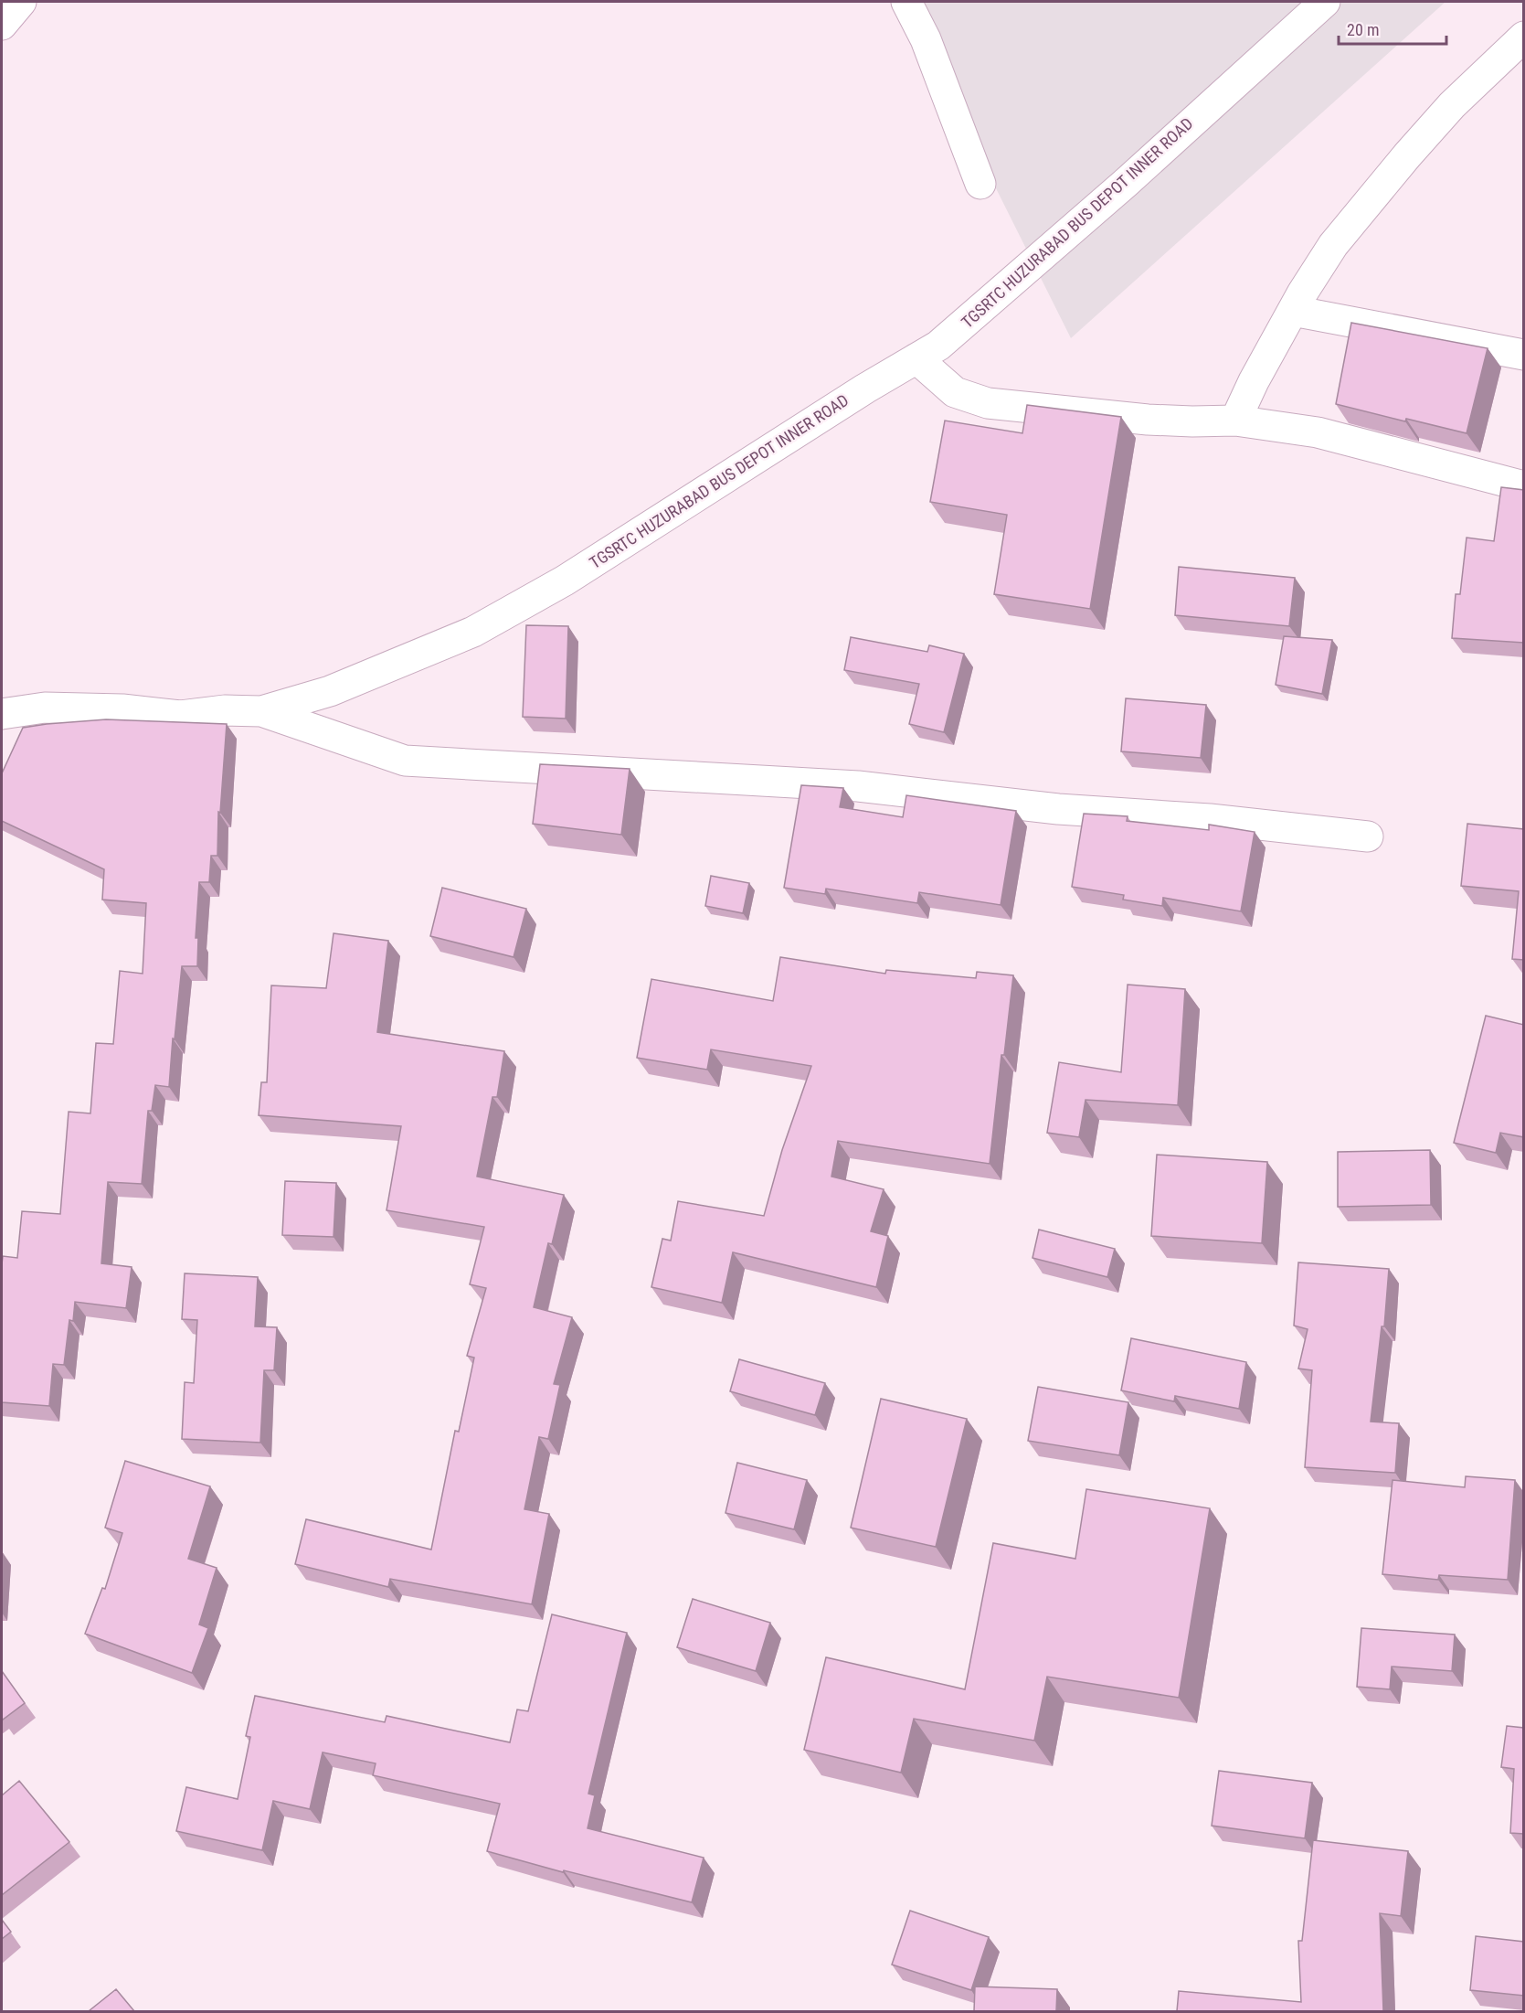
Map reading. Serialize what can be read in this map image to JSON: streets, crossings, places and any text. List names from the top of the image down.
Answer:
{
  "streets": {
    "street": ["TGSRTC HUZURABAD BUS DEPOT INNER ROAD"]
  },
  "scale_bar": "20 m"
}
